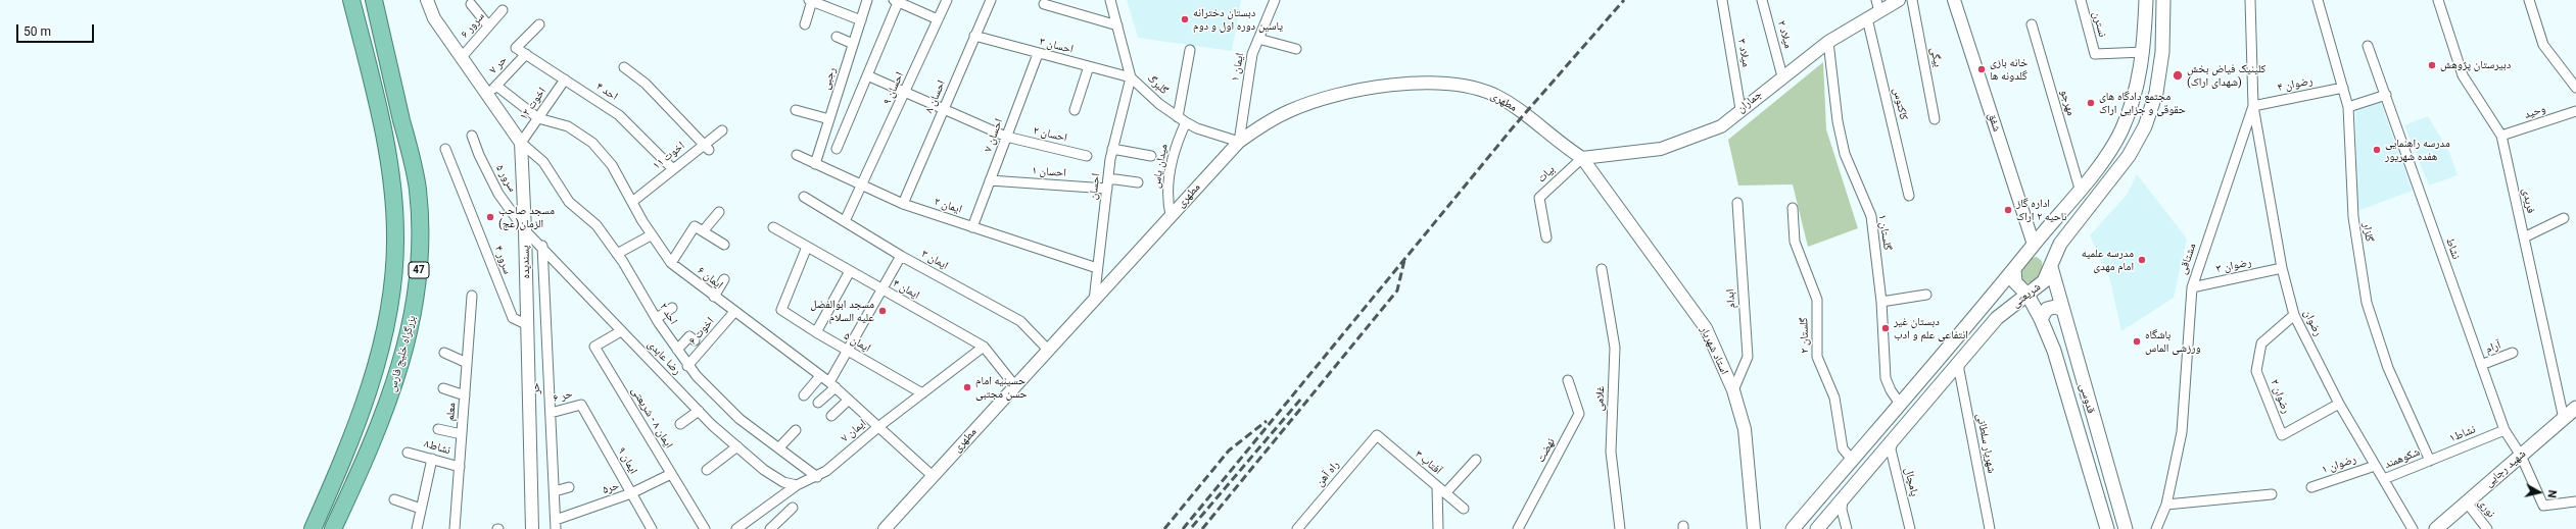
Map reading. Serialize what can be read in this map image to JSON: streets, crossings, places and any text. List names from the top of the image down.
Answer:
{
  "streets": {
    "highway": ["47", "بزرگراه خلیج فارس"],
    "main road": ["شریعتی", "قدوسی", "شهید رجایی"],
    "street": [
      "نسترن",
      "سرور ۶",
      "میلاد ۲",
      "احسان ۳",
      "میلاد ۳",
      "بیگی",
      "حر ۷",
      "ایمان ۱",
      "رجبی",
      "گلبرگ",
      "رضوان ۴",
      "احسان ۹",
      "احد ۴",
      "احسان ۸",
      "مطهری",
      "جماران",
      "مهرجو",
      "اخوت ۱۲",
      "کاکتوس",
      "وحید",
      "شفق",
      "احسان ۲",
      "احسان ۷",
      "اخوت ۱۱",
      "میدان یاس",
      "احسان ۱",
      "بیات",
      "سرور ۵",
      "احسان",
      "فریدی",
      "ایمان ۲",
      "گلستان ۱",
      "گلزار",
      "نشاط",
      "مشتاقی",
      "سرور ۴",
      "ایمان ۳",
      "پسندیده",
      "رضوان ۳",
      "ایمان ۶",
      "ایمان ۴",
      "ابدام",
      "احد ۲",
      "رضوان",
      "اخوت ۶",
      "گلستان ۲",
      "ایمان ۵",
      "آرام",
      "استاد شهریار",
      "رضا عابدی",
      "حر",
      "حر ۶",
      "رضوان ۲",
      "غلامی",
      "معلم",
      "ایمان ۸ - شریعتی",
      "ایمان ۷",
      "نشاط۱",
      "شهریار سلطانی",
      "نشاط۸",
      "نهضت",
      "شکوهمند",
      "ایمان ۹",
      "آفتاب ۳",
      "رضوان ۱",
      "راه آهن",
      "پامچال",
      "حر۵",
      "نوری"
    ]
  },
  "crossings": [
    ["نسترن", "شریعتی"],
    ["میلاد ۲", "جماران"],
    ["احسان ۳", "گلبرگ"],
    ["احسان ۳", "احسان ۸"],
    ["احسان ۳", "احسان ۷"],
    ["احسان ۳", "احسان"],
    ["میلاد ۳", "جماران"],
    ["حر ۷", "احد ۴"],
    ["حر ۷", "ایمان ۶"],
    ["ایمان ۱", "گلبرگ"],
    ["ایمان ۱", "مطهری"],
    ["رجبی", "ایمان ۲"],
    ["گلبرگ", "مطهری"],
    ["گلبرگ", "میدان یاس"],
    ["گلبرگ", "احسان"],
    ["رضوان ۴", "گلزار"],
    ["رضوان ۴", "مشتاقی"],
    ["رضوان ۴", "رضوان"],
    ["احسان ۹", "احسان ۲"],
    ["احسان ۹", "ایمان ۲"],
    ["احسان ۹", "ایمان ۳"],
    ["احد ۴", "اخوت ۱۲"],
    ["احد ۴", "اخوت ۱۱"],
    ["احسان ۸", "احسان ۲"],
    ["احسان ۸", "ایمان ۲"],
    ["مطهری", "جماران"],
    ["مطهری", "میدان یاس"],
    ["مطهری", "بیات"],
    ["مطهری", "احسان"],
    ["مطهری", "ایمان ۳"],
    ["مطهری", "ایمان ۶"],
    ["مطهری", "ایمان ۴"],
    ["مطهری", "استاد شهریار"],
    ["جماران", "کاکتوس"],
    ["جماران", "بیات"],
    ["جماران", "گلستان ۱"],
    ["جماران", "استاد شهریار"],
    ["مهرجو", "شریعتی"],
    ["اخوت ۱۲", "پسندیده"],
    ["اخوت ۱۲", "ایمان ۶"],
    ["اخوت ۱۲", "احد ۲"],
    ["وحید", "فریدی"],
    ["شفق", "شریعتی"],
    ["احسان ۲", "احسان ۷"],
    ["احسان ۷", "احسان ۱"],
    ["احسان ۷", "ایمان ۲"],
    ["اخوت ۱۱", "ایمان ۶"],
    ["احسان ۱", "احسان"],
    ["بیات", "استاد شهریار"],
    ["سرور ۵", "پسندیده"],
    ["سرور ۵", "رضا عابدی"],
    ["احسان", "ایمان ۲"],
    ["فریدی", "شهید رجایی"],
    ["گلستان ۱", "شریعتی"],
    ["گلزار", "نشاط۱"],
    ["گلزار", "شکوهمند"],
    ["نشاط", "آرام"],
    ["نشاط", "نشاط۱"],
    ["نشاط", "شهید رجایی"],
    ["مشتاقی", "رضوان ۳"],
    ["مشتاقی", "رضوان"],
    ["سرور ۴", "پسندیده"],
    ["پسندیده", "احد ۲"],
    ["پسندیده", "رضا عابدی"],
    ["رضوان ۳", "رضوان"],
    ["ایمان ۶", "اخوت ۶"],
    ["ایمان ۶", "ایمان ۷"],
    ["ایمان ۴", "ایمان ۵"],
    ["ایمان ۴", "ایمان ۷"],
    ["شریعتی", "گلستان ۲"],
    ["شریعتی", "قدوسی"],
    ["شریعتی", "شهریار سلطانی"],
    ["شریعتی", "پامچال"],
    ["ابدام", "استاد شهریار"],
    ["احد ۲", "اخوت ۶"],
    ["احد ۲", "ایمان ۷"],
    ["رضوان", "رضوان ۲"],
    ["رضوان", "شکوهمند"],
    ["رضوان", "رضوان ۱"],
    ["ایمان ۵", "ایمان ۷"],
    ["رضا عابدی", "حر"],
    ["رضا عابدی", "ایمان ۸ - شریعتی"],
    ["رضا عابدی", "ایمان ۷"],
    ["حر", "حر ۶"],
    ["حر", "حر۵"],
    ["حر ۶", "ایمان ۹"],
    ["معلم", "نشاط۸"],
    ["ایمان ۸ - شریعتی", "حر۵"],
    ["نشاط۱", "شکوهمند"],
    ["ایمان ۹", "حر۵"],
    ["آفتاب ۳", "راه آهن"],
    ["شهید رجایی", "نوری"]
  ],
  "places": [
    "دبستان دخترانه یاسین دوره اول و دوم",
    "دبیرستان پژوهش",
    "خانه بازی گلدونه ها",
    "کلینیک فیاض بخش (شهدای اراک)",
    "مجتمع دادگاه های حقوقی و جزایی اراک",
    "مدرسه راهنمایی هفده شهریور",
    "اداره گاز ناحیه ۲ اراک",
    "مسجد صاحب الزمان(عج)",
    "مدرسه علمیه امام مهدی",
    "مسجد ابوالفضل علیه السلام",
    "دبستان غیر انتفاعی علم و ادب",
    "باشگاه ورزشی الماس",
    "حسینیه امام حسن مجتبی"
  ],
  "scale_bar": "50 m",
  "north": "right"
}
